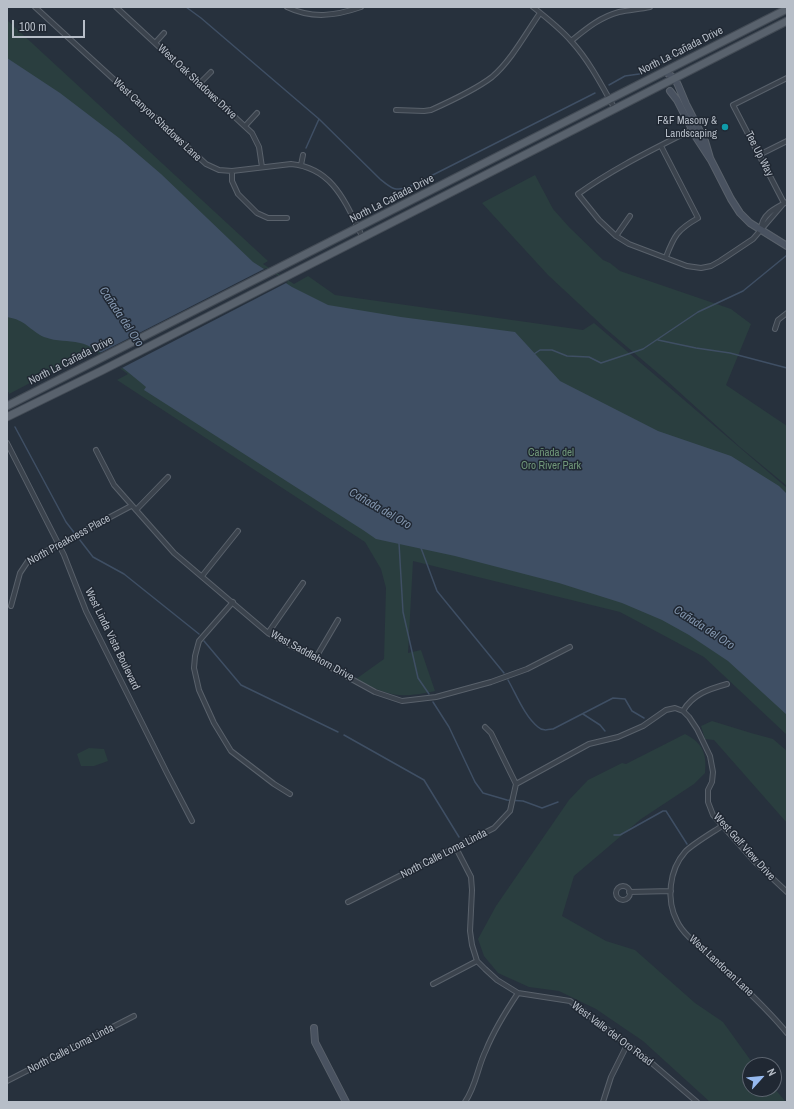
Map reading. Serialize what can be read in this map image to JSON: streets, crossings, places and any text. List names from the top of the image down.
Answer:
{
  "streets": {
    "main road": ["North La Cañada Drive"],
    "street": [
      "West Oak Shadows Drive",
      "West Canyon Shadows Lane",
      "Tee Up Way",
      "North Preakness Place",
      "West Linda Vista Boulevard",
      "West Saddlehorn Drive",
      "West Golf View Drive",
      "North Calle Loma Linda",
      "West Landoran Lane",
      "West Valle del Oro Road"
    ]
  },
  "crossings": [
    ["North La Cañada Drive", "West Canyon Shadows Lane"],
    ["West Oak Shadows Drive", "West Canyon Shadows Lane"],
    ["North Preakness Place", "West Linda Vista Boulevard"],
    ["North Preakness Place", "West Saddlehorn Drive"],
    ["West Golf View Drive", "West Landoran Lane"]
  ],
  "water": ["Cañada del Oro"],
  "parks": ["Cañada del Oro River Park"],
  "places": ["F&F Masony & Landscaping"],
  "scale_bar": "100 m",
  "north": "top right"
}
